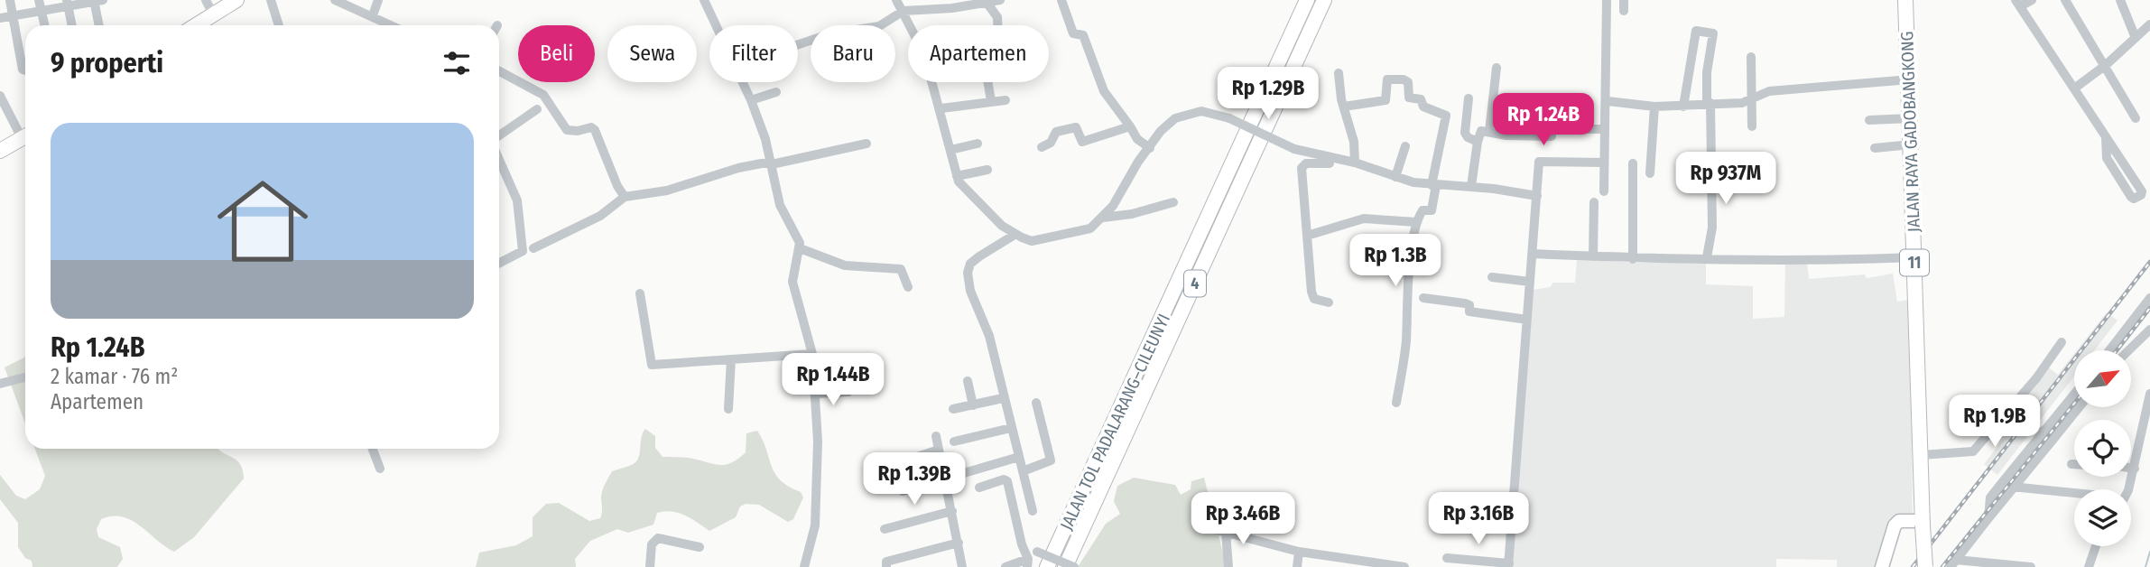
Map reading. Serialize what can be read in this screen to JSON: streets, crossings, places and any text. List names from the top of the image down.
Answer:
{
  "streets": {
    "highway": [
      "JALAN RAYA GADOBANGKONG",
      "11",
      "4",
      "JALAN TOL PADALARANG–CILEUNYI"
    ]
  },
  "north": "top right",
  "page": {
    "chip": [
      "Beli",
      "Sewa",
      "Filter",
      "Baru",
      "Apartemen"
    ],
    "heading": "9 properti",
    "price": [
      "Rp 1.29B",
      "Rp 1.24B",
      "Rp 937M",
      "Rp 1.3B",
      "Rp 1.44B",
      "Rp 1.9B",
      "Rp 1.39B",
      "Rp 3.46B",
      "Rp 3.16B"
    ],
    "list": [
      {
        "name": "Rp 1.24B",
        "note": "2 kamar · 76 m² · Apartemen"
      }
    ]
  }
}
